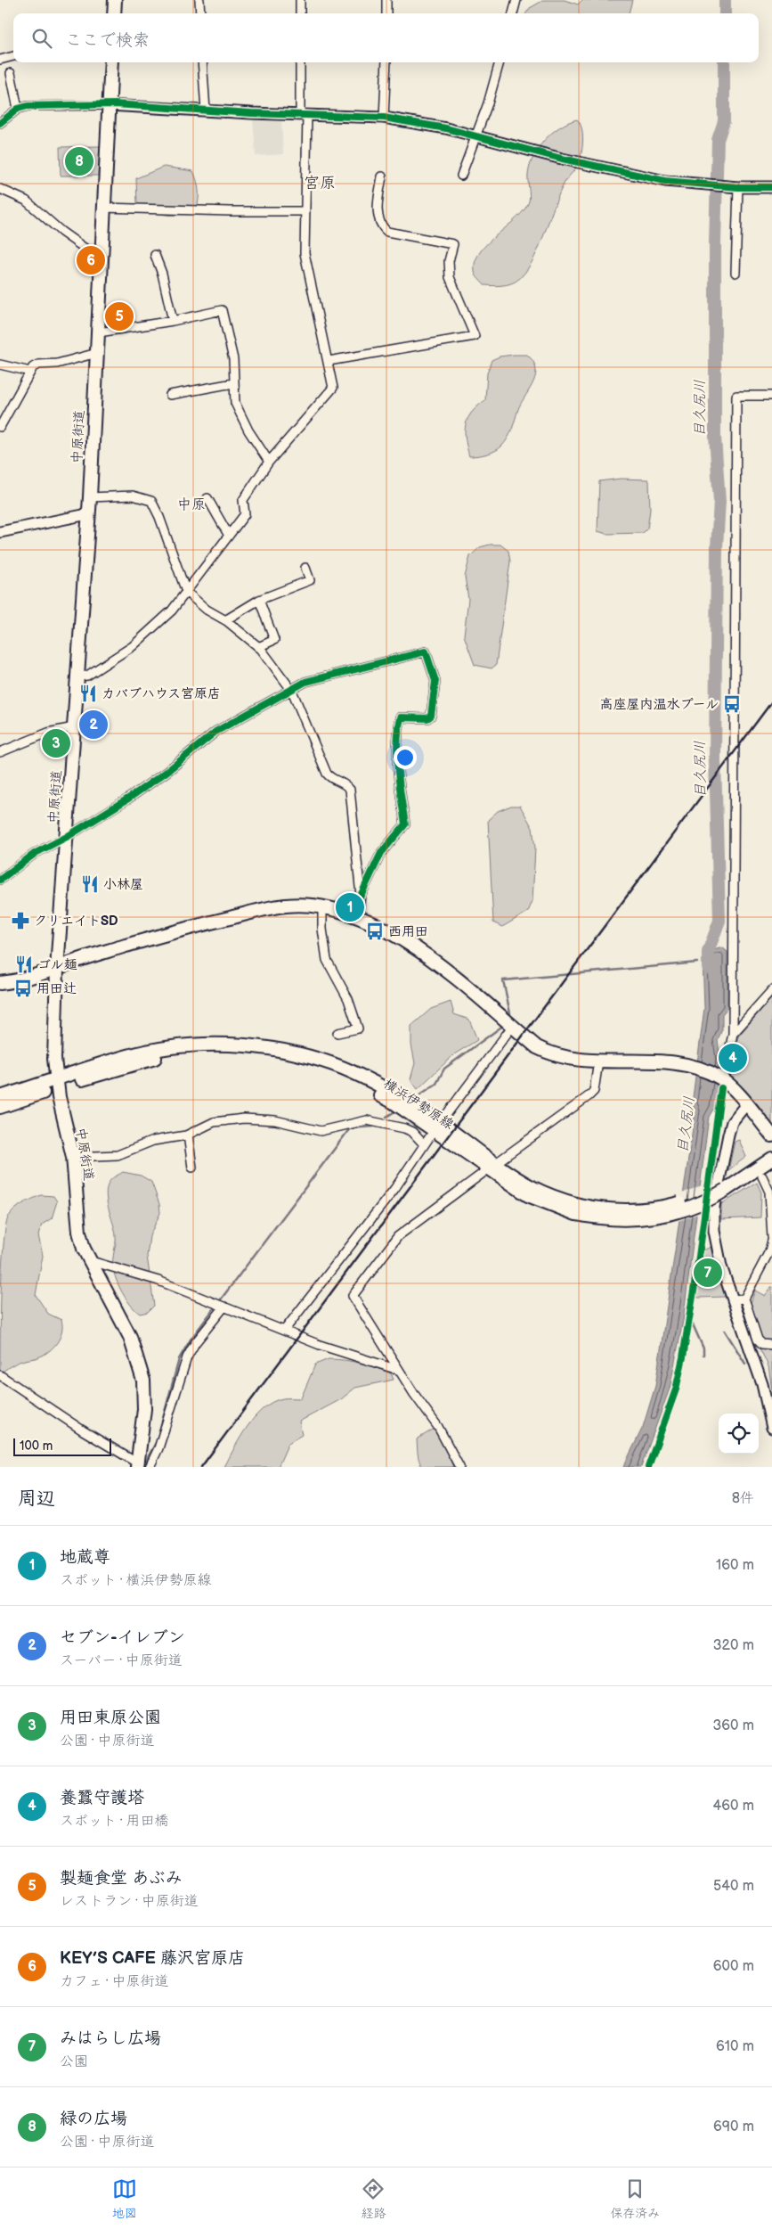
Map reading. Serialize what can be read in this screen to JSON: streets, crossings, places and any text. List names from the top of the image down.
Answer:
{
  "streets": {
    "main road": ["中原街道", "横浜伊勢原線"]
  },
  "crossings": [
    ["中原街道", "横浜伊勢原線"]
  ],
  "districts": ["宮原", "中原"],
  "water": ["目久尻川"],
  "places": {
    "restaurant": ["カバブハウス宮原店", "小林屋", "ゴル麺"],
    "bus stop": ["高座屋内温水プール", "西用田", "用田辻"],
    "pharmacy": ["クリエイトSD"]
  },
  "scale_bar": "100 m",
  "page": {
    "search": "ここで検索",
    "pins": [
      "8",
      "6",
      "5",
      "2",
      "3",
      "1",
      "4",
      "7"
    ],
    "scale": "100 m",
    "heading": ["周辺", "8件"],
    "list": [
      {
        "mark": "1",
        "name": "地蔵尊",
        "note": "スポット · 横浜伊勢原線",
        "value": "160 m"
      },
      {
        "mark": "2",
        "name": "セブン-イレブン",
        "note": "スーパー · 中原街道",
        "value": "320 m"
      },
      {
        "mark": "3",
        "name": "用田東原公園",
        "note": "公園 · 中原街道",
        "value": "360 m"
      },
      {
        "mark": "4",
        "name": "養蠶守護塔",
        "note": "スポット · 用田橋",
        "value": "460 m"
      },
      {
        "mark": "5",
        "name": "製麺食堂 あぶみ",
        "note": "レストラン · 中原街道",
        "value": "540 m"
      },
      {
        "mark": "6",
        "name": "KEY’S CAFE 藤沢宮原店",
        "note": "カフェ · 中原街道",
        "value": "600 m"
      },
      {
        "mark": "7",
        "name": "みはらし広場",
        "note": "公園",
        "value": "610 m"
      },
      {
        "mark": "8",
        "name": "緑の広場",
        "note": "公園 · 中原街道",
        "value": "690 m"
      }
    ],
    "nav": ["地図", "経路", "保存済み"]
  }
}
